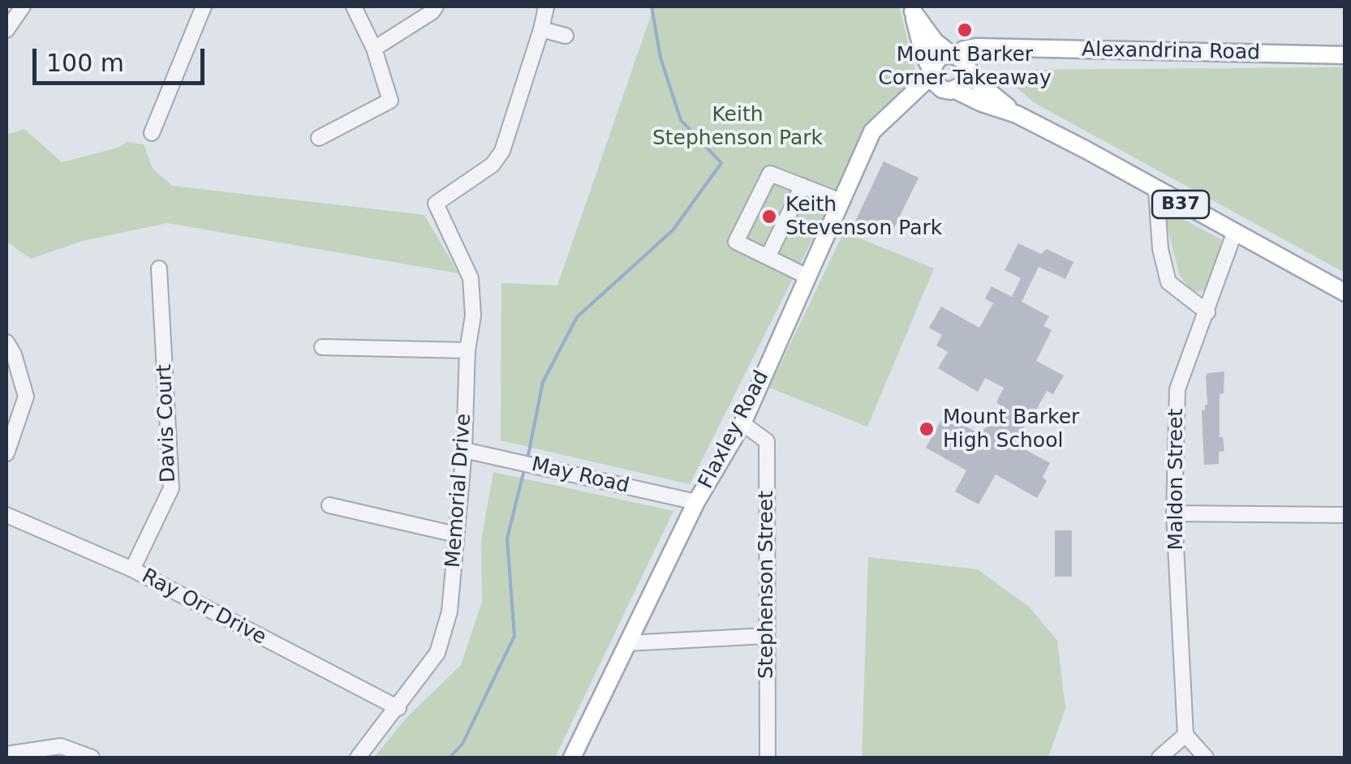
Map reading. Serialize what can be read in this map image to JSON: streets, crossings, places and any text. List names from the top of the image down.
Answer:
{
  "streets": {
    "main road": ["Alexandrina Road", "B37", "Flaxley Road"],
    "street": [
      "Davis Court",
      "May Road",
      "Maldon Street",
      "Memorial Drive",
      "Stephenson Street",
      "Ray Orr Drive"
    ]
  },
  "crossings": [
    ["Alexandrina Road", "B37"],
    ["Alexandrina Road", "Flaxley Road"],
    ["B37", "Flaxley Road"],
    ["B37", "Maldon Street"],
    ["Davis Court", "Ray Orr Drive"],
    ["Flaxley Road", "May Road"],
    ["Flaxley Road", "Stephenson Street"],
    ["May Road", "Memorial Drive"],
    ["Memorial Drive", "Ray Orr Drive"]
  ],
  "parks": ["Keith Stephenson Park"],
  "places": ["Mount Barker Corner Takeaway", "Keith Stevenson Park", "Mount Barker High School"],
  "scale_bar": "100 m"
}
